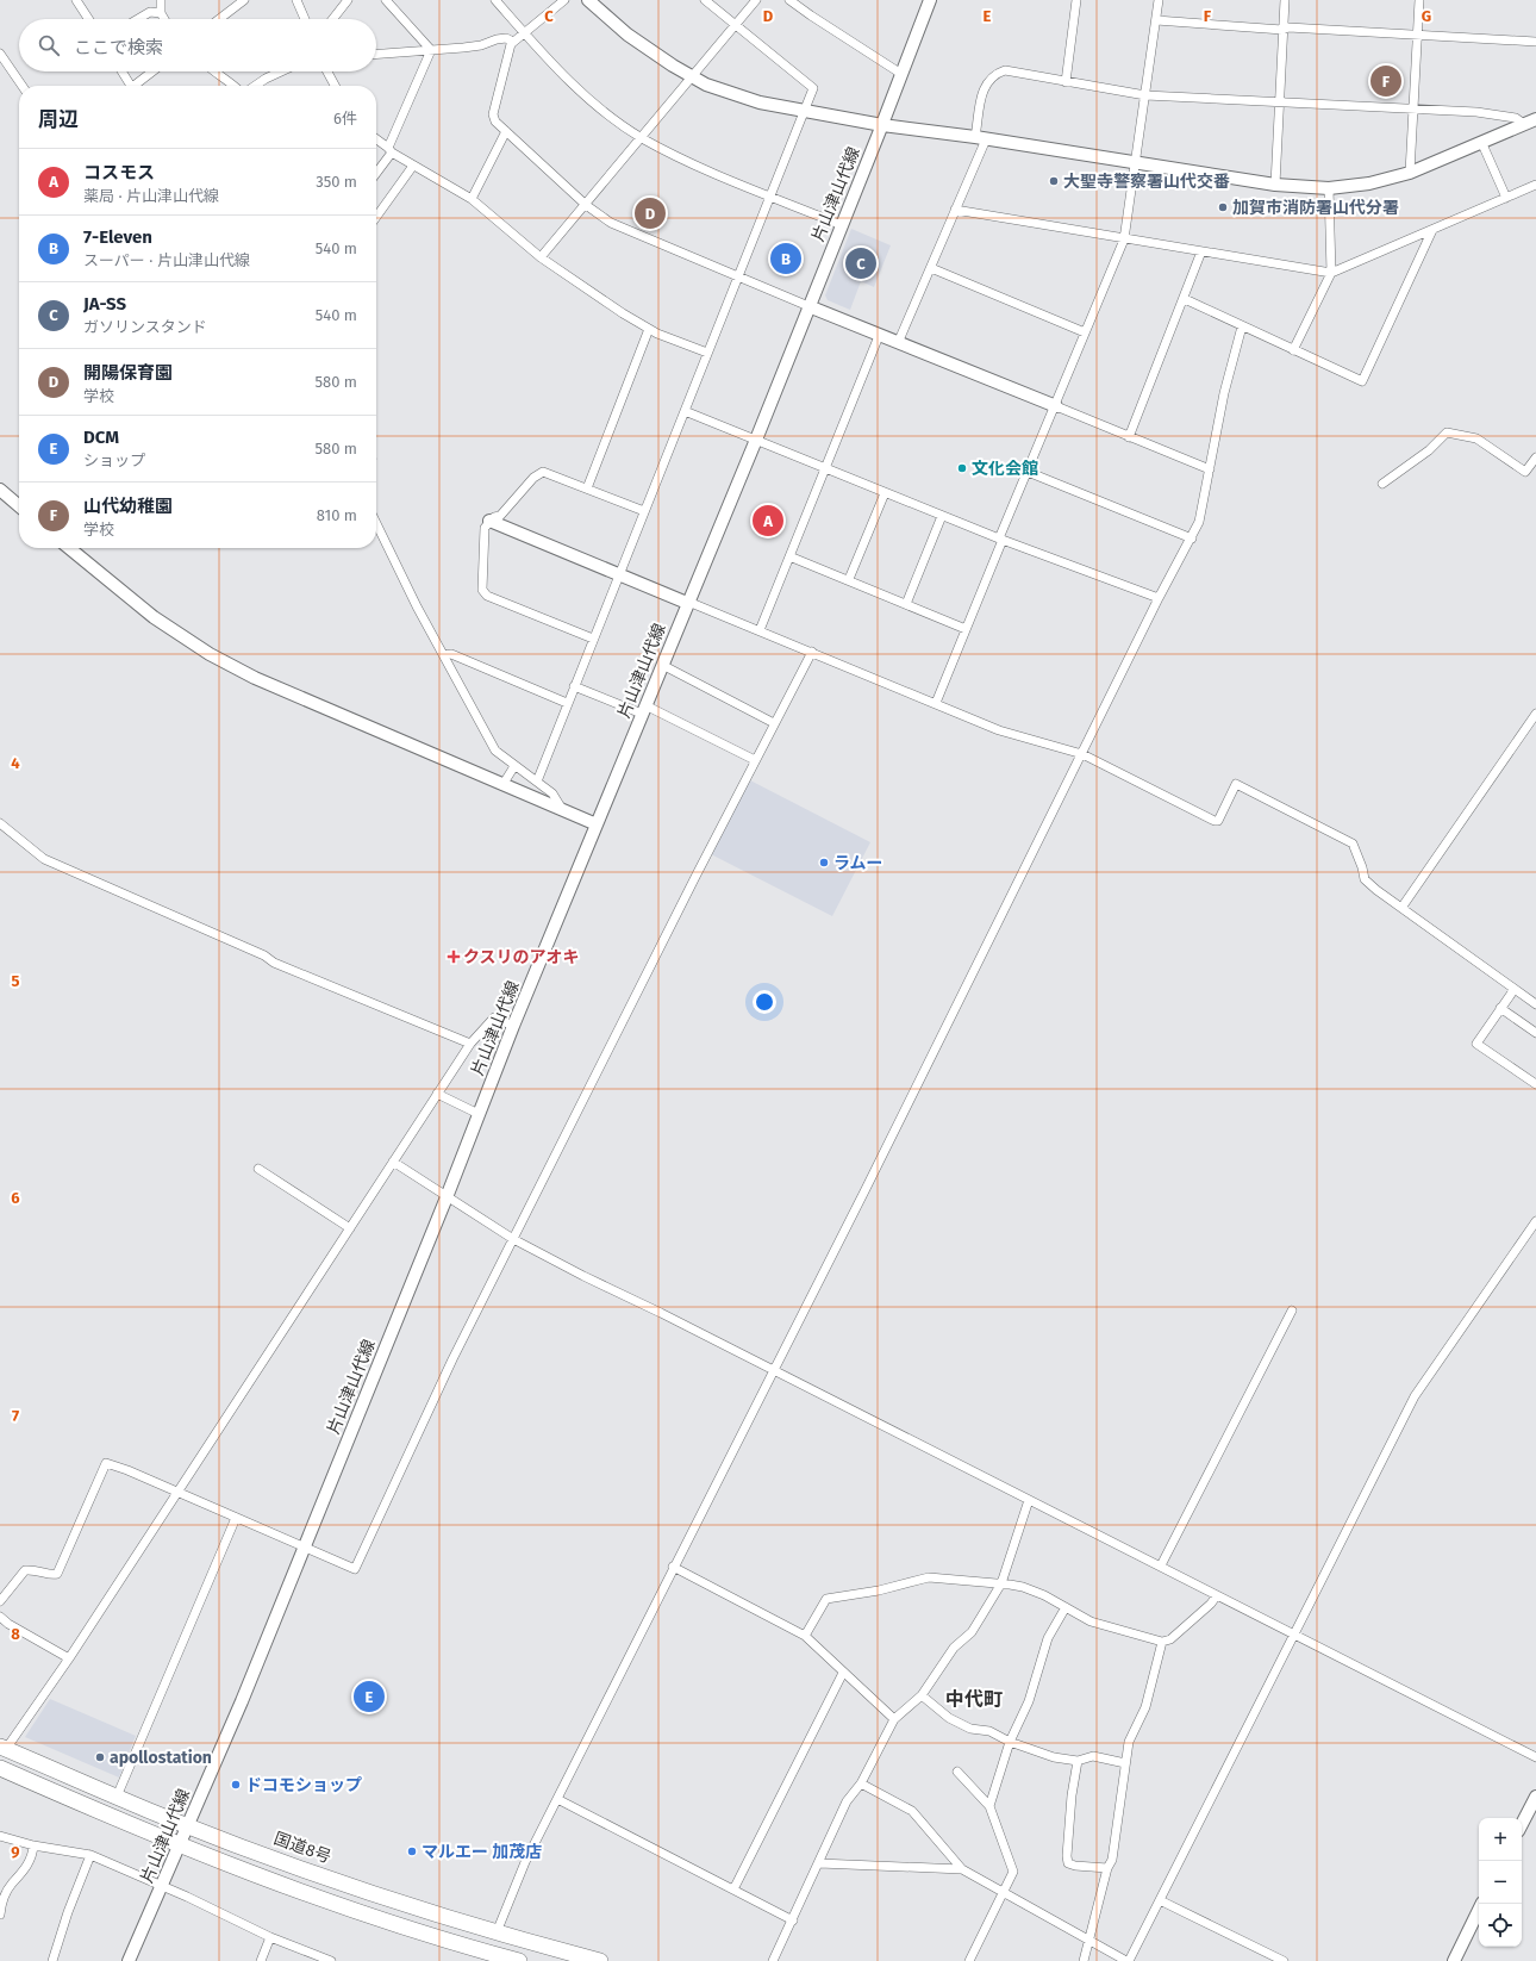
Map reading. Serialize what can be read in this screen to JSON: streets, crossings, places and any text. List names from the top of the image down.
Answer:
{
  "streets": {
    "highway": ["国道8号"],
    "street": ["片山津山代線"]
  },
  "crossings": [
    ["片山津山代線", "国道8号"]
  ],
  "districts": ["中代町"],
  "places": {
    "other": [
      "大聖寺警察署山代交番",
      "加賀市消防署山代分署",
      "文化会館",
      "ラムー",
      "apollostation",
      "ドコモショップ",
      "マルエー 加茂店"
    ],
    "health": ["クスリのアオキ"]
  },
  "page": {
    "search": "ここで検索",
    "pins": [
      "F",
      "D",
      "B",
      "C",
      "A",
      "E"
    ],
    "heading": ["周辺", "6件"],
    "list": [
      {
        "mark": "A",
        "name": "コスモス",
        "note": "薬局 · 片山津山代線",
        "value": "350 m"
      },
      {
        "mark": "B",
        "name": "7-Eleven",
        "note": "スーパー · 片山津山代線",
        "value": "540 m"
      },
      {
        "mark": "C",
        "name": "JA-SS",
        "note": "ガソリンスタンド",
        "value": "540 m"
      },
      {
        "mark": "D",
        "name": "開陽保育園",
        "note": "学校",
        "value": "580 m"
      },
      {
        "mark": "E",
        "name": "DCM",
        "note": "ショップ",
        "value": "580 m"
      },
      {
        "mark": "F",
        "name": "山代幼稚園",
        "note": "学校",
        "value": "810 m"
      }
    ],
    "map_buttons": ["+", "−"]
  },
  "grid": {
    "columns": [
      "C",
      "D",
      "E",
      "F",
      "G"
    ],
    "rows": [
      "4",
      "5",
      "6",
      "7",
      "8",
      "9"
    ]
  }
}
